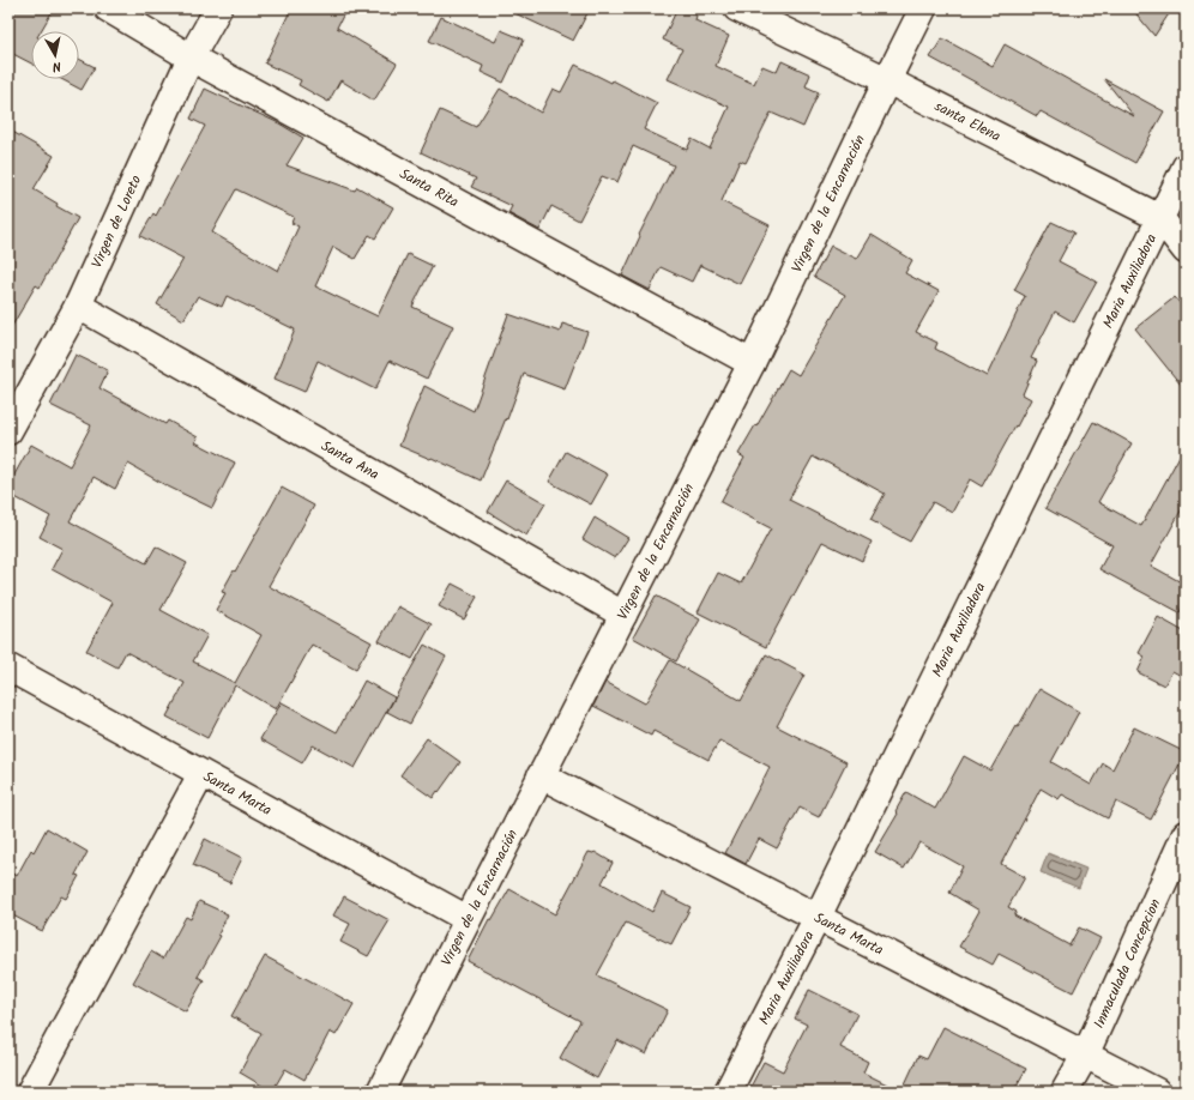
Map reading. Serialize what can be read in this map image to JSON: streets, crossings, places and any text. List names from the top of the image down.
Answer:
{
  "streets": {
    "street": [
      "santa Elena",
      "Santa Rita",
      "Virgen de la Encarnación",
      "Virgen de Loreto",
      "Maria Auxiliadora",
      "Santa Ana",
      "Santa Marta",
      "Inmaculada Concepcion"
    ]
  },
  "crossings": [
    ["santa Elena", "Virgen de la Encarnación"],
    ["santa Elena", "Maria Auxiliadora"],
    ["Santa Rita", "Virgen de la Encarnación"],
    ["Santa Rita", "Virgen de Loreto"],
    ["Virgen de la Encarnación", "Santa Ana"],
    ["Virgen de la Encarnación", "Santa Marta"],
    ["Virgen de Loreto", "Santa Ana"],
    ["Maria Auxiliadora", "Santa Marta"],
    ["Santa Marta", "Inmaculada Concepcion"]
  ],
  "north": "bottom"
}
